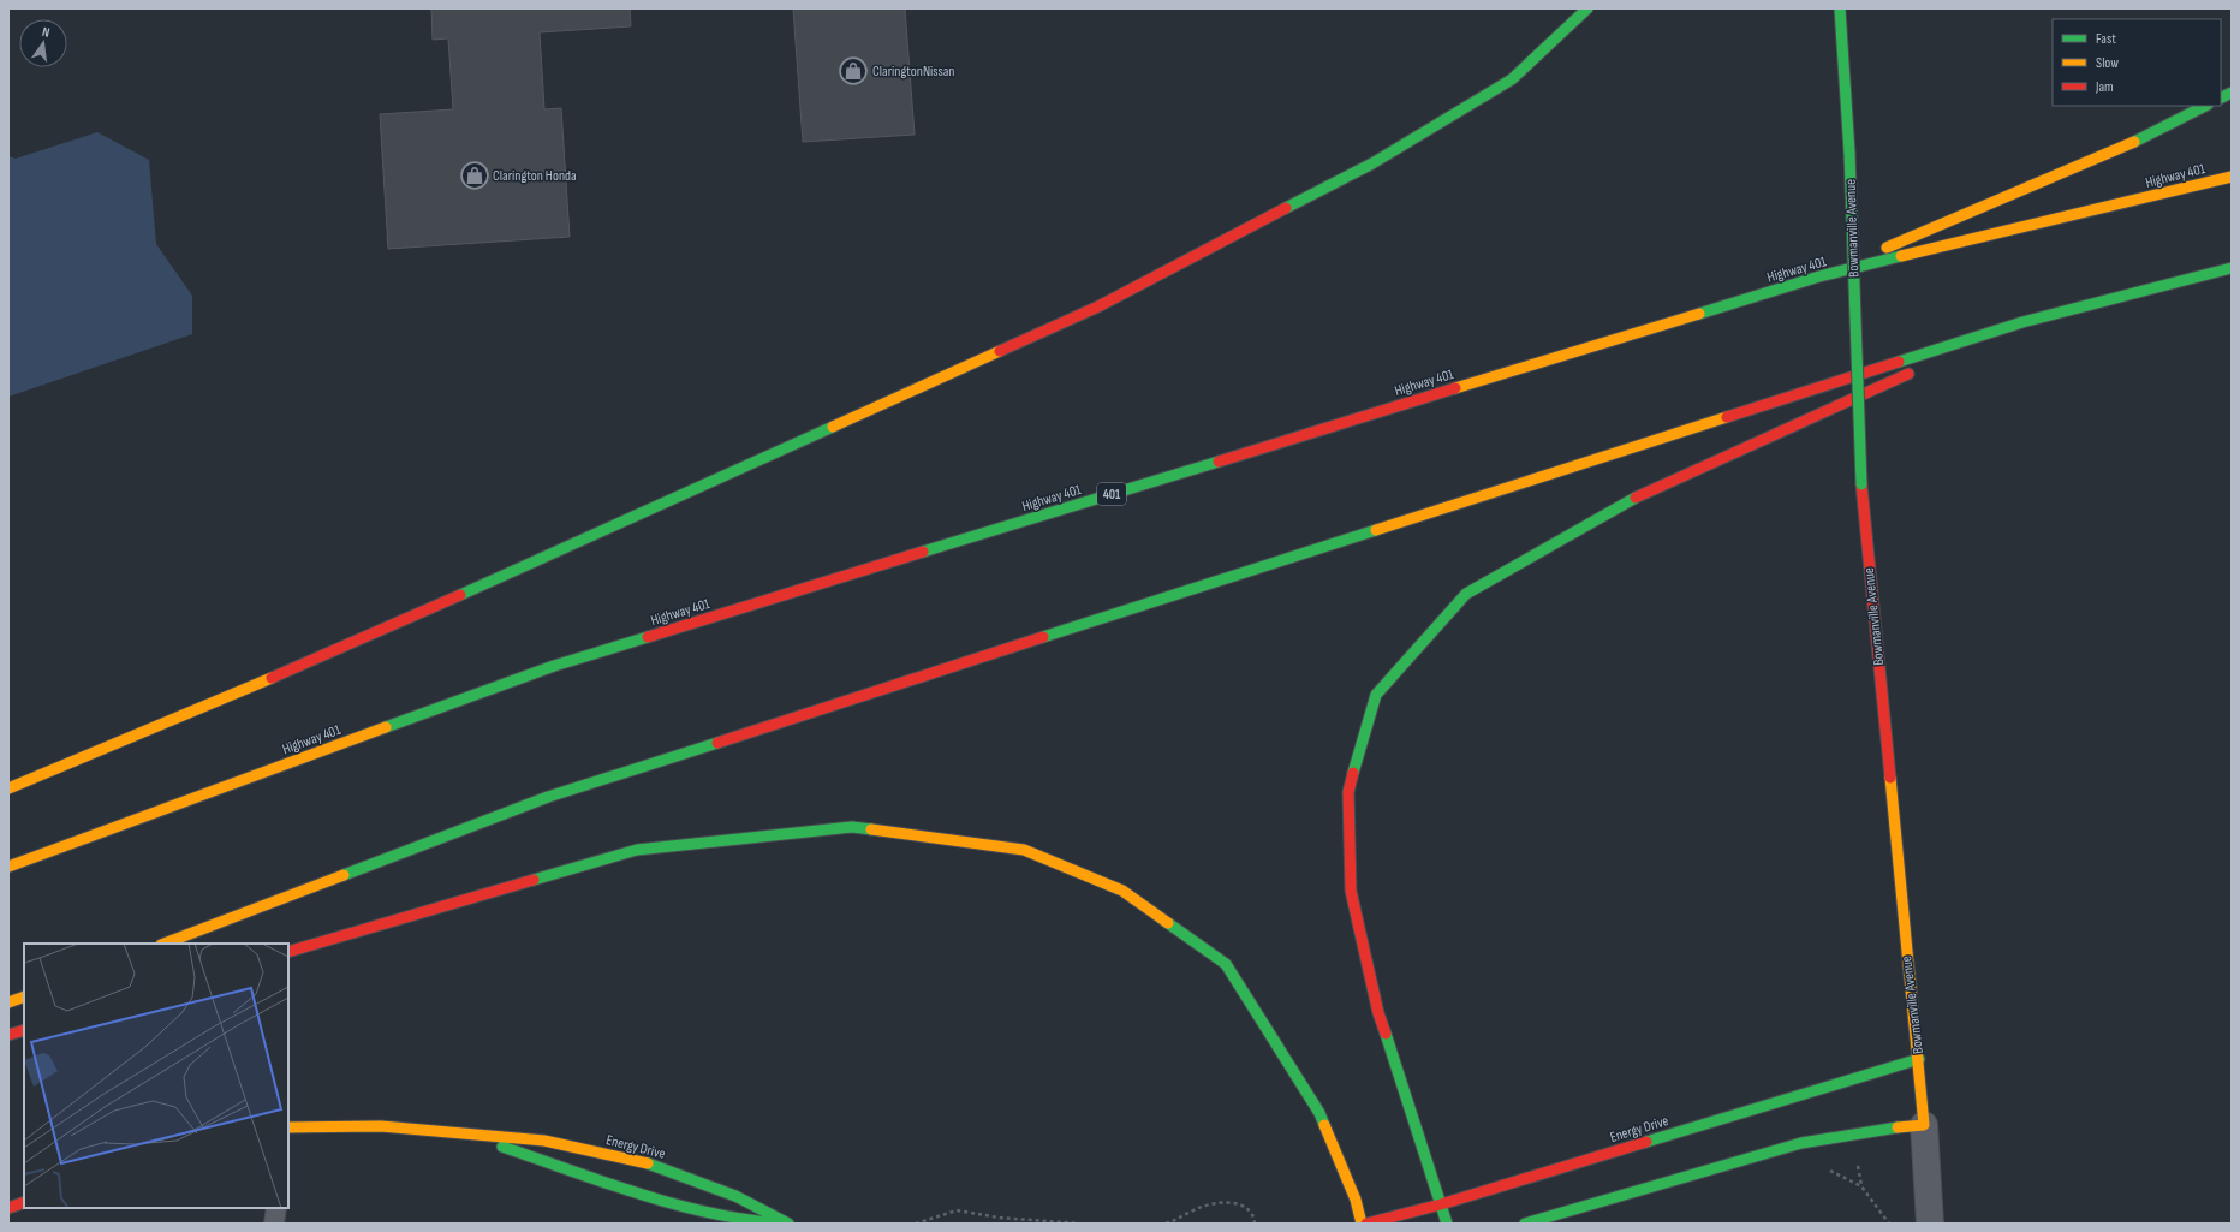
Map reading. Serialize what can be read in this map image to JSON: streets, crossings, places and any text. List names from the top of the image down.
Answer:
{
  "streets": {
    "main road": [
      "Highway 401",
      "Bowmanville Avenue",
      "401",
      "Energy Drive"
    ]
  },
  "crossings": [
    ["Bowmanville Avenue", "Energy Drive"]
  ],
  "places": {
    "shop": ["ClaringtonNissan", "Clarington Honda"]
  },
  "legend": ["Fast", "Slow", "Jam"],
  "north": "top"
}
